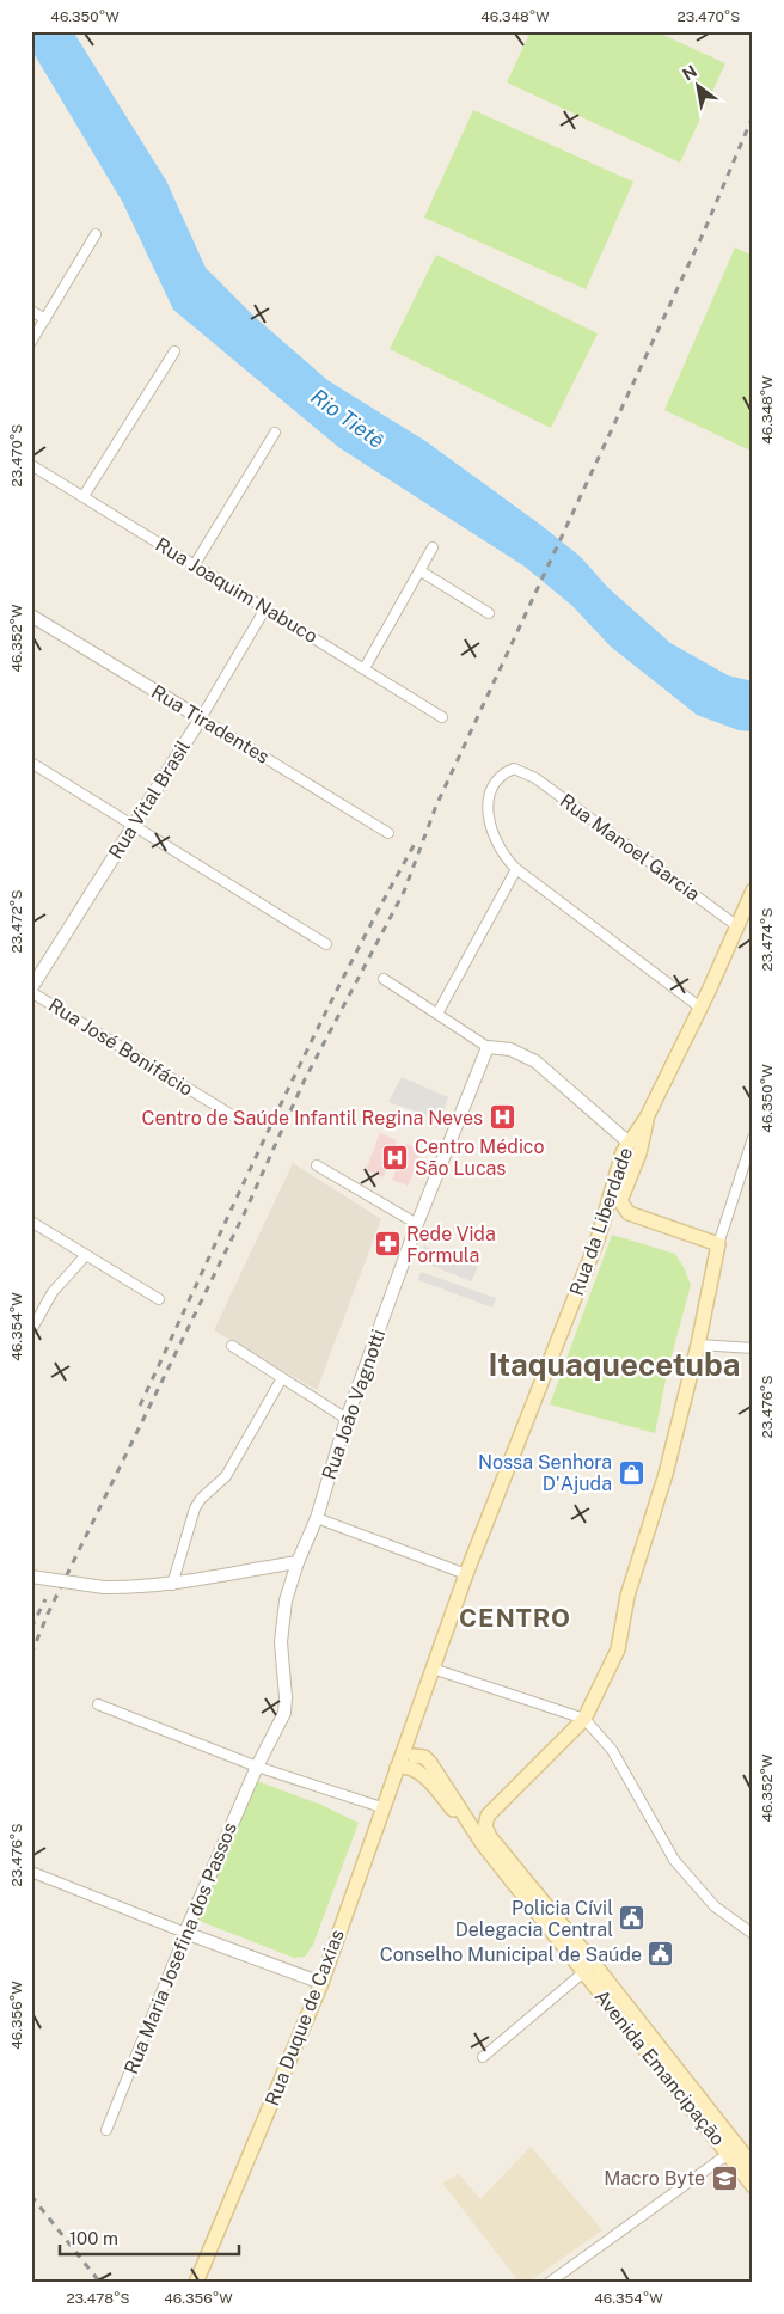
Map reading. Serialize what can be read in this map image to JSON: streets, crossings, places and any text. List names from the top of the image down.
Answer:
{
  "streets": {
    "main road": ["Rua da Liberdade", "Rua Duque de Caxias", "Avenida Emancipação"],
    "street": [
      "Rua Joaquim Nabuco",
      "Rua Tiradentes",
      "Rua Vital Brasil",
      "Rua Manoel Garcia",
      "Rua José Bonifácio",
      "Rua João Vagnotti",
      "Rua Maria Josefina dos Passos"
    ]
  },
  "crossings": [
    ["Rua Joaquim Nabuco", "Rua Vital Brasil"],
    ["Rua Tiradentes", "Rua Vital Brasil"],
    ["Rua Vital Brasil", "Rua José Bonifácio"],
    ["Rua Manoel Garcia", "Rua da Liberdade"],
    ["Rua da Liberdade", "Rua Duque de Caxias"],
    ["Rua João Vagnotti", "Rua Maria Josefina dos Passos"]
  ],
  "districts": ["Itaquaquecetuba", "CENTRO"],
  "water": ["Rio Tietê"],
  "places": {
    "hospital": ["Centro de Saúde Infantil Regina Neves", "Centro Médico São Lucas"],
    "pharmacy": ["Rede Vida Formula"],
    "shop": ["Nossa Senhora D'Ajuda"],
    "public building": ["Policia Cívil Delegacia Central", "Conselho Municipal de Saúde"],
    "school or university": ["Macro Byte"]
  },
  "scale_bar": "100 m",
  "north": "top left",
  "coordinates": [
    "46.350°W",
    "46.348°W",
    "23.470°S",
    "46.352°W",
    "23.472°S",
    "23.474°S",
    "46.354°W",
    "23.476°S",
    "46.356°W",
    "23.478°S"
  ]
}
